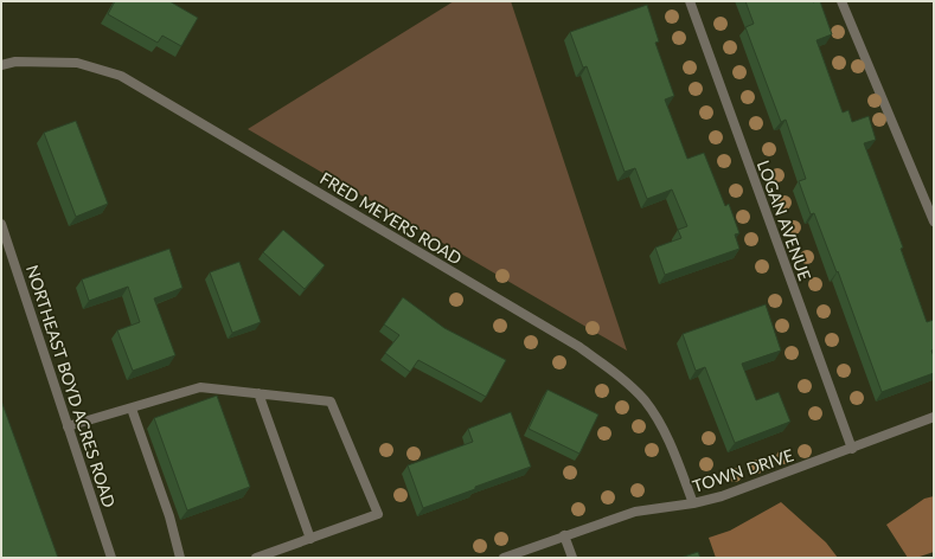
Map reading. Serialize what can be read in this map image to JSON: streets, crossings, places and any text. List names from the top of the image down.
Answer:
{
  "streets": {
    "street": [
      "FRED MEYERS ROAD",
      "LOGAN AVENUE",
      "NORTHEAST BOYD ACRES ROAD",
      "TOWN DRIVE"
    ]
  },
  "crossings": [
    ["FRED MEYERS ROAD", "TOWN DRIVE"],
    ["LOGAN AVENUE", "TOWN DRIVE"]
  ]
}
